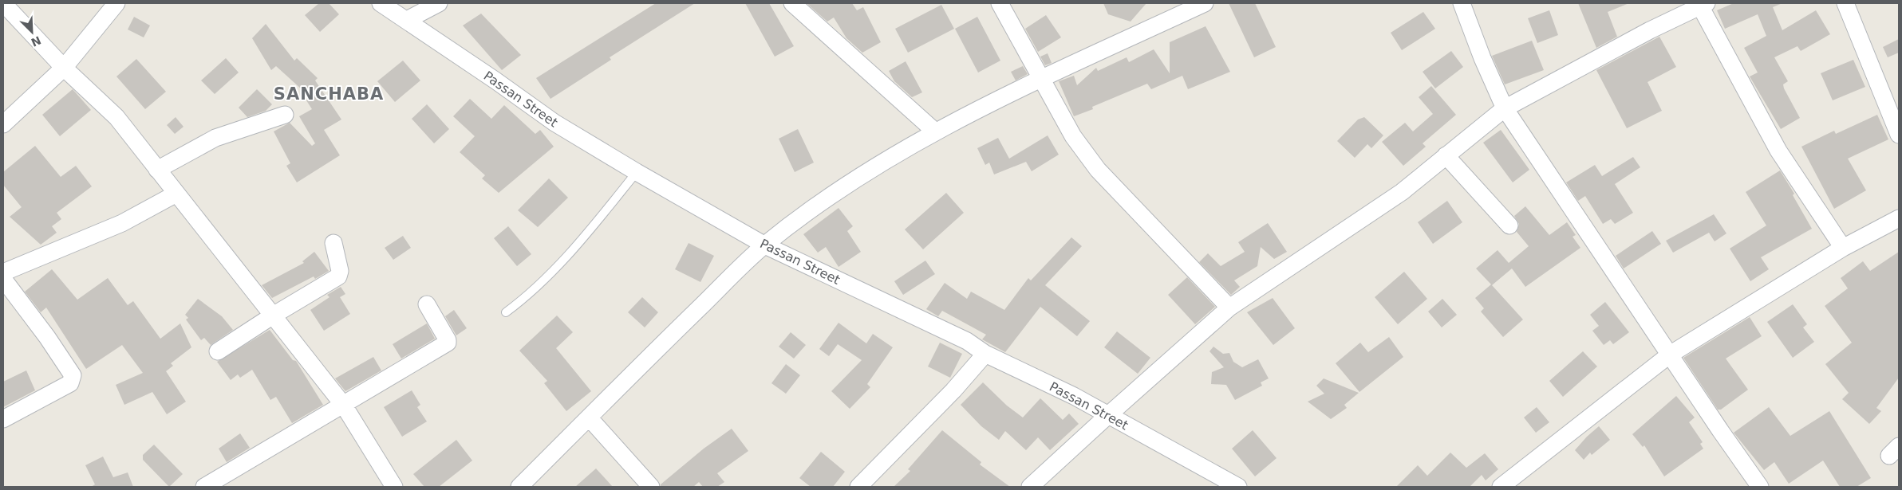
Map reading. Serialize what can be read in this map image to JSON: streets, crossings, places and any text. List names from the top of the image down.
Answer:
{
  "streets": {
    "street": ["Passan Street"]
  },
  "districts": ["SANCHABA"],
  "north": "bottom right"
}
